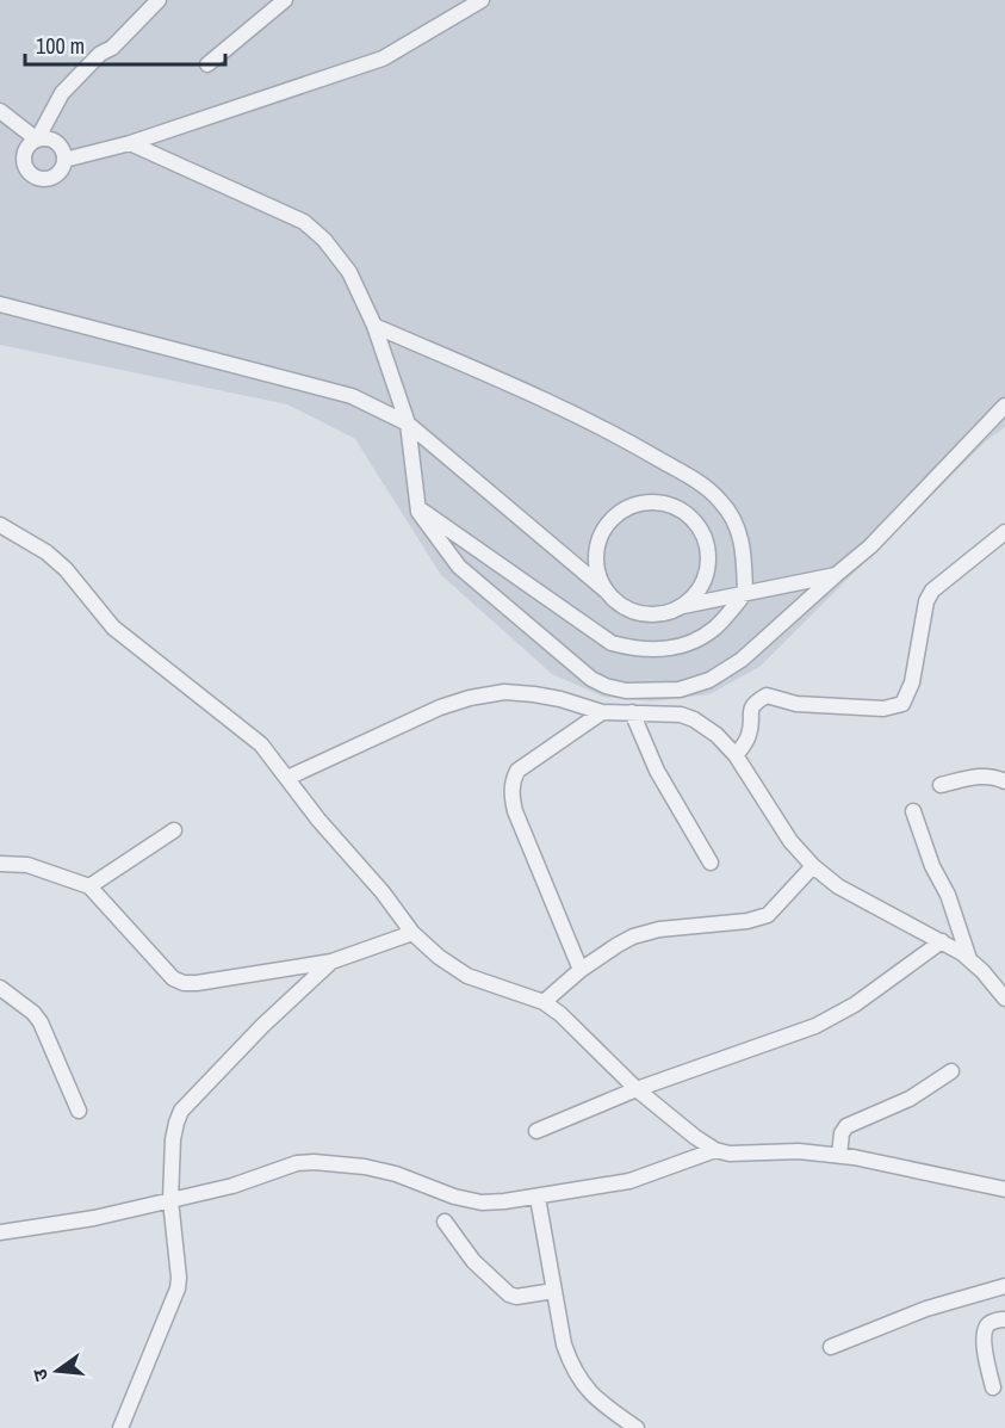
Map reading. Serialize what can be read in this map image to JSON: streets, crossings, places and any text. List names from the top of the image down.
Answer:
{
  "scale_bar": "100 m",
  "north": "left"
}
